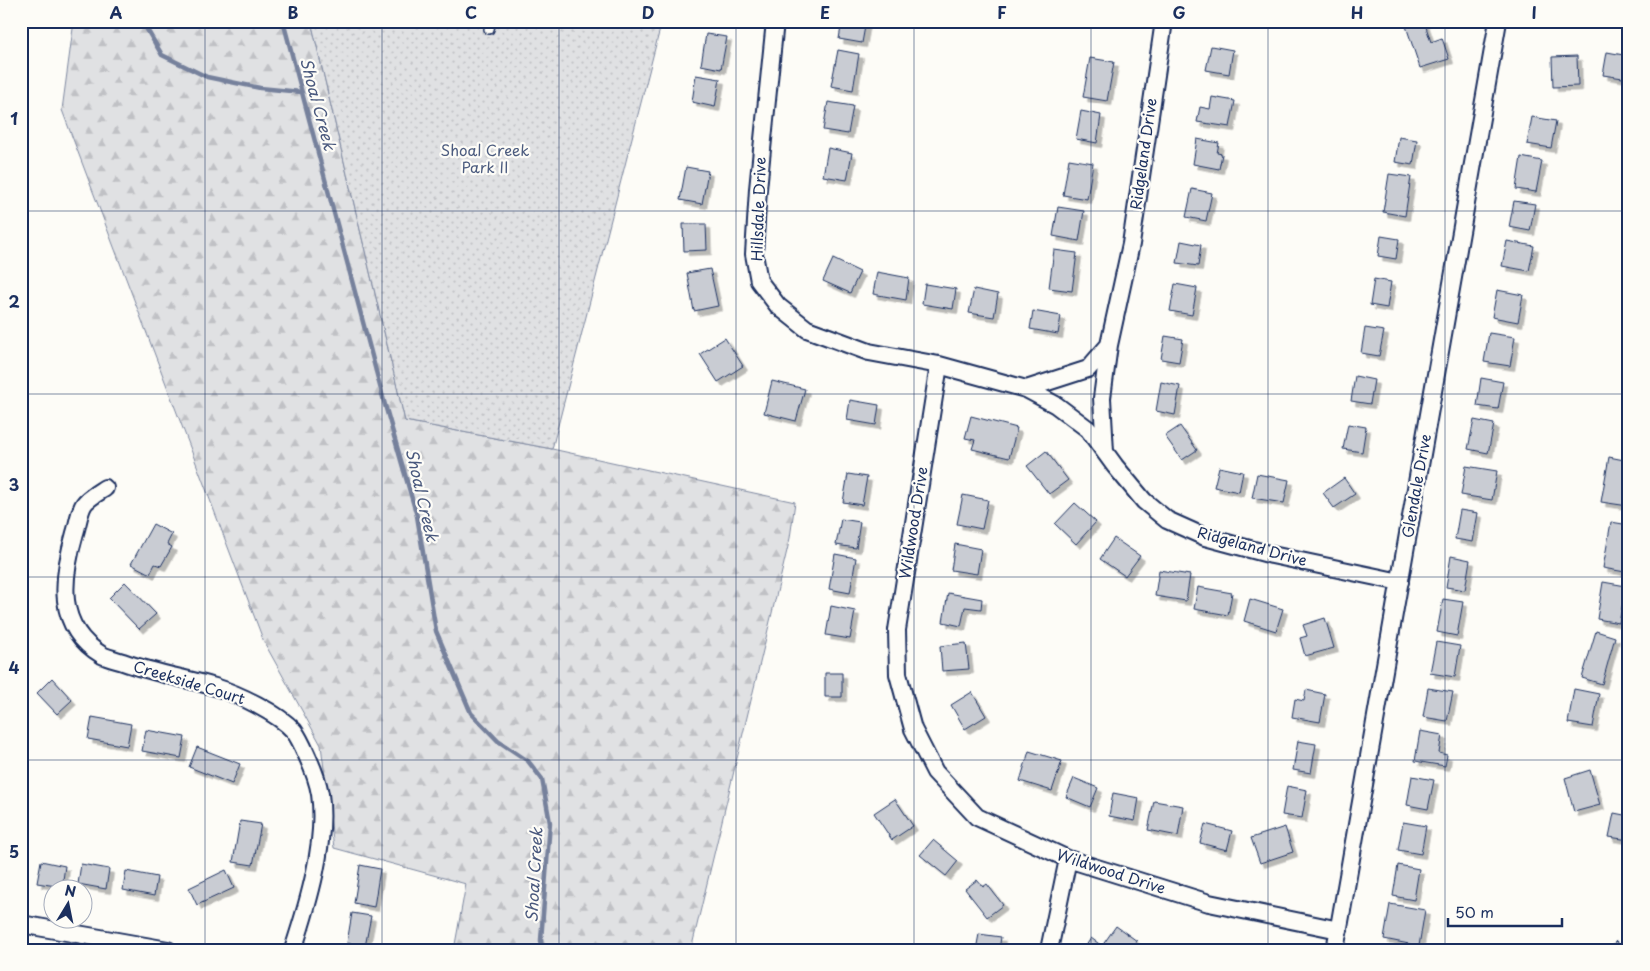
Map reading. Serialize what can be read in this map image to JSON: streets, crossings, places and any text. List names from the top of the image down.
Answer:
{
  "streets": {
    "street": [
      "Ridgeland Drive",
      "Hillsdale Drive",
      "Glendale Drive",
      "Wildwood Drive",
      "Creekside Court"
    ]
  },
  "crossings": [
    ["Ridgeland Drive", "Hillsdale Drive"],
    ["Ridgeland Drive", "Glendale Drive"],
    ["Hillsdale Drive", "Wildwood Drive"],
    ["Glendale Drive", "Wildwood Drive"]
  ],
  "water": ["Shoal Creek"],
  "parks": ["Shoal Creek Park II"],
  "scale_bar": "50 m",
  "north": "top",
  "grid": {
    "columns": [
      "A",
      "B",
      "C",
      "D",
      "E",
      "F",
      "G",
      "H",
      "I"
    ],
    "rows": [
      "1",
      "2",
      "3",
      "4",
      "5"
    ]
  }
}
